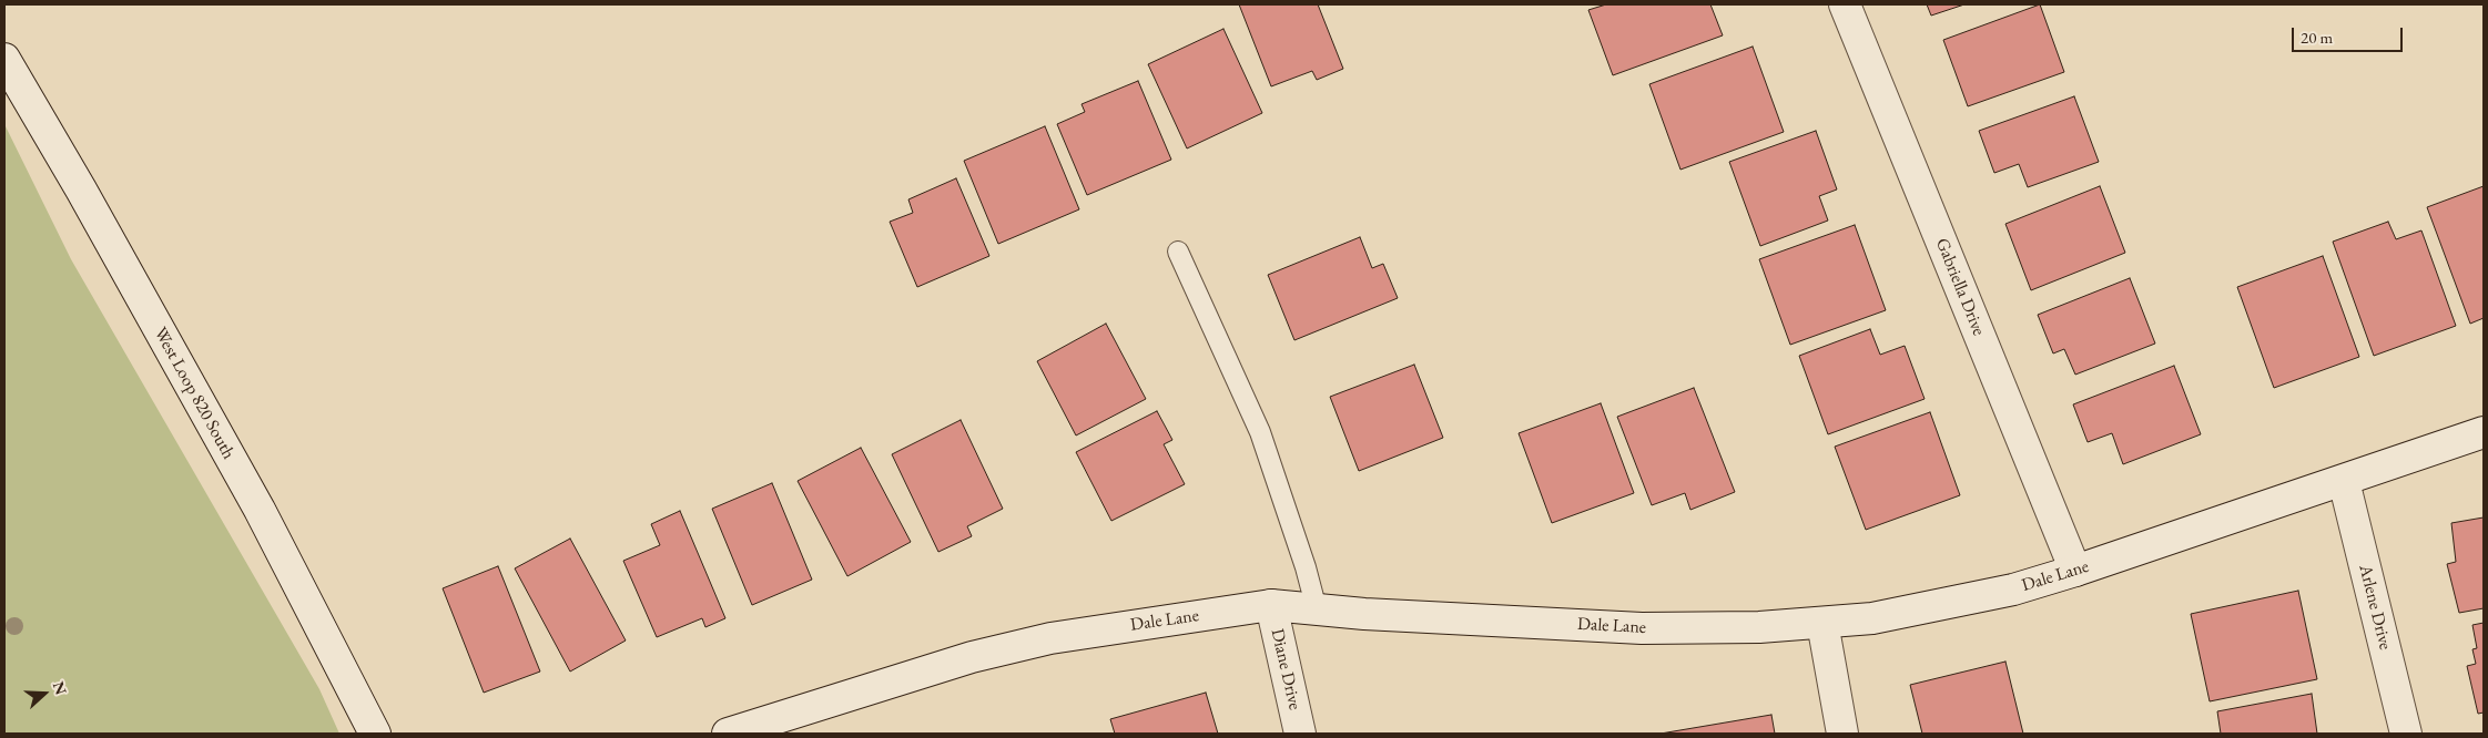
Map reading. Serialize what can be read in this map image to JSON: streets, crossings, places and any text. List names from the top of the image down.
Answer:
{
  "streets": {
    "street": [
      "Gabriella Drive",
      "West Loop 820 South",
      "Dale Lane",
      "Arlene Drive",
      "Diane Drive"
    ]
  },
  "crossings": [
    ["Gabriella Drive", "Dale Lane"],
    ["Dale Lane", "Arlene Drive"],
    ["Dale Lane", "Diane Drive"]
  ],
  "scale_bar": "20 m",
  "north": "right"
}
